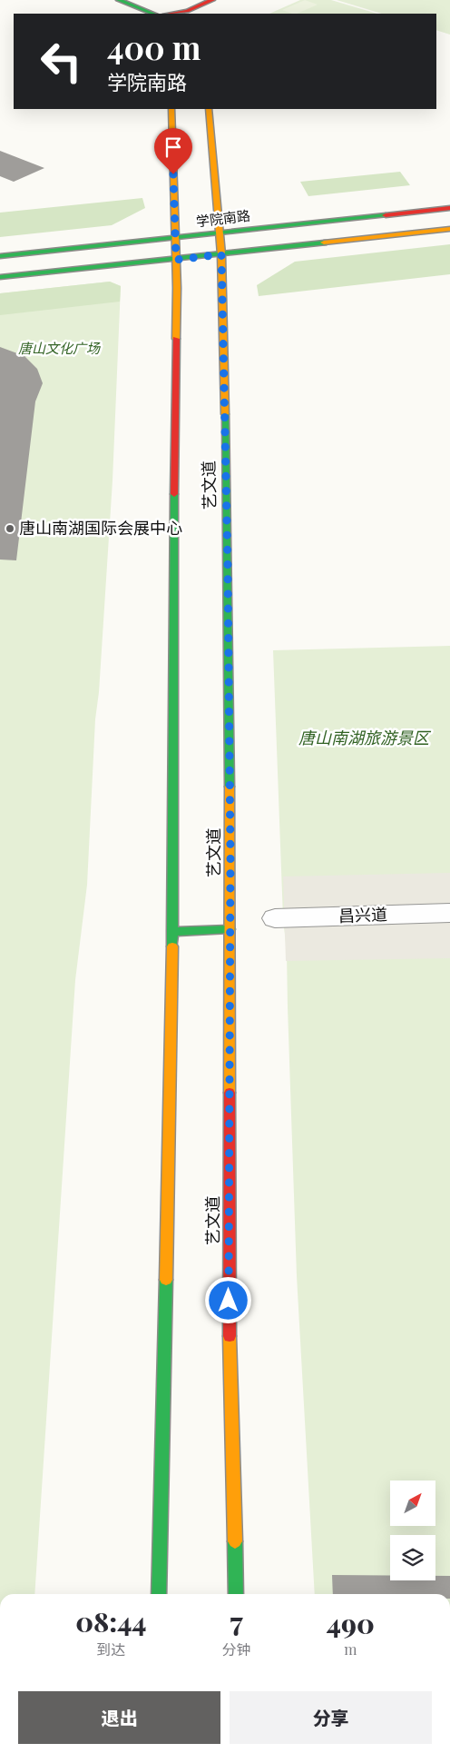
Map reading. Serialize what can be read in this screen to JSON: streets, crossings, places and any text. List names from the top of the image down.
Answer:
{
  "streets": {
    "main road": ["学院南路", "艺文道"],
    "street": ["昌兴道"]
  },
  "crossings": [
    ["学院南路", "艺文道"]
  ],
  "parks": ["唐山文化广场", "唐山南湖旅游景区"],
  "places": ["唐山南湖国际会展中心"],
  "north": "top right",
  "page": {
    "turn": ["400 m", "学院南路"],
    "eta": [
      "08:44",
      "到达",
      "7",
      "分钟",
      "490",
      "m"
    ],
    "buttons": ["退出", "分享"]
  }
}
